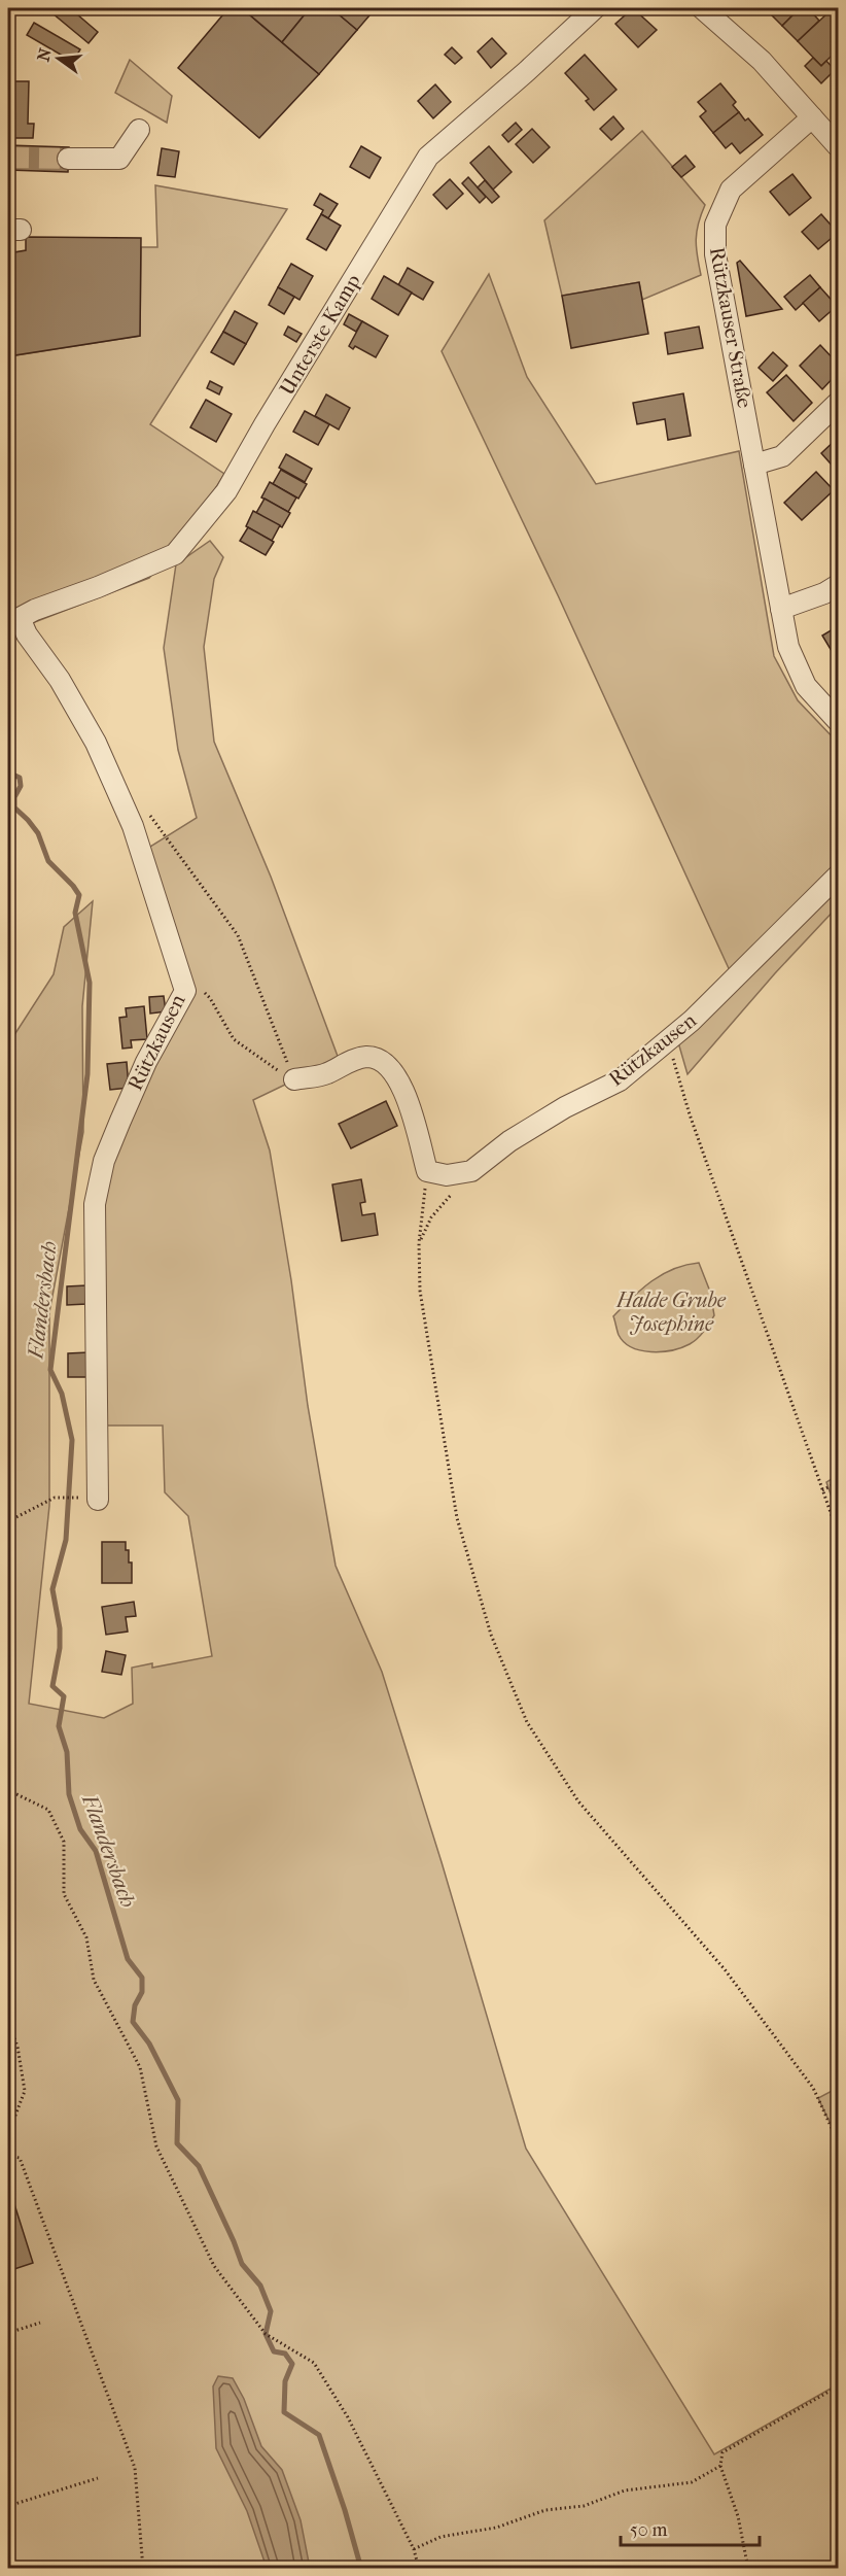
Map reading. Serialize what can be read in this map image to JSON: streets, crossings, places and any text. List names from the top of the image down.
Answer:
{
  "streets": {
    "street": ["Rützkauser Straße", "Unterste Kamp", "Rützkausen"]
  },
  "crossings": [
    ["Unterste Kamp", "Rützkausen"]
  ],
  "water": ["Flandersbach"],
  "parks": ["Halde Grube Josephine"],
  "scale_bar": "50 m",
  "north": "left"
}
